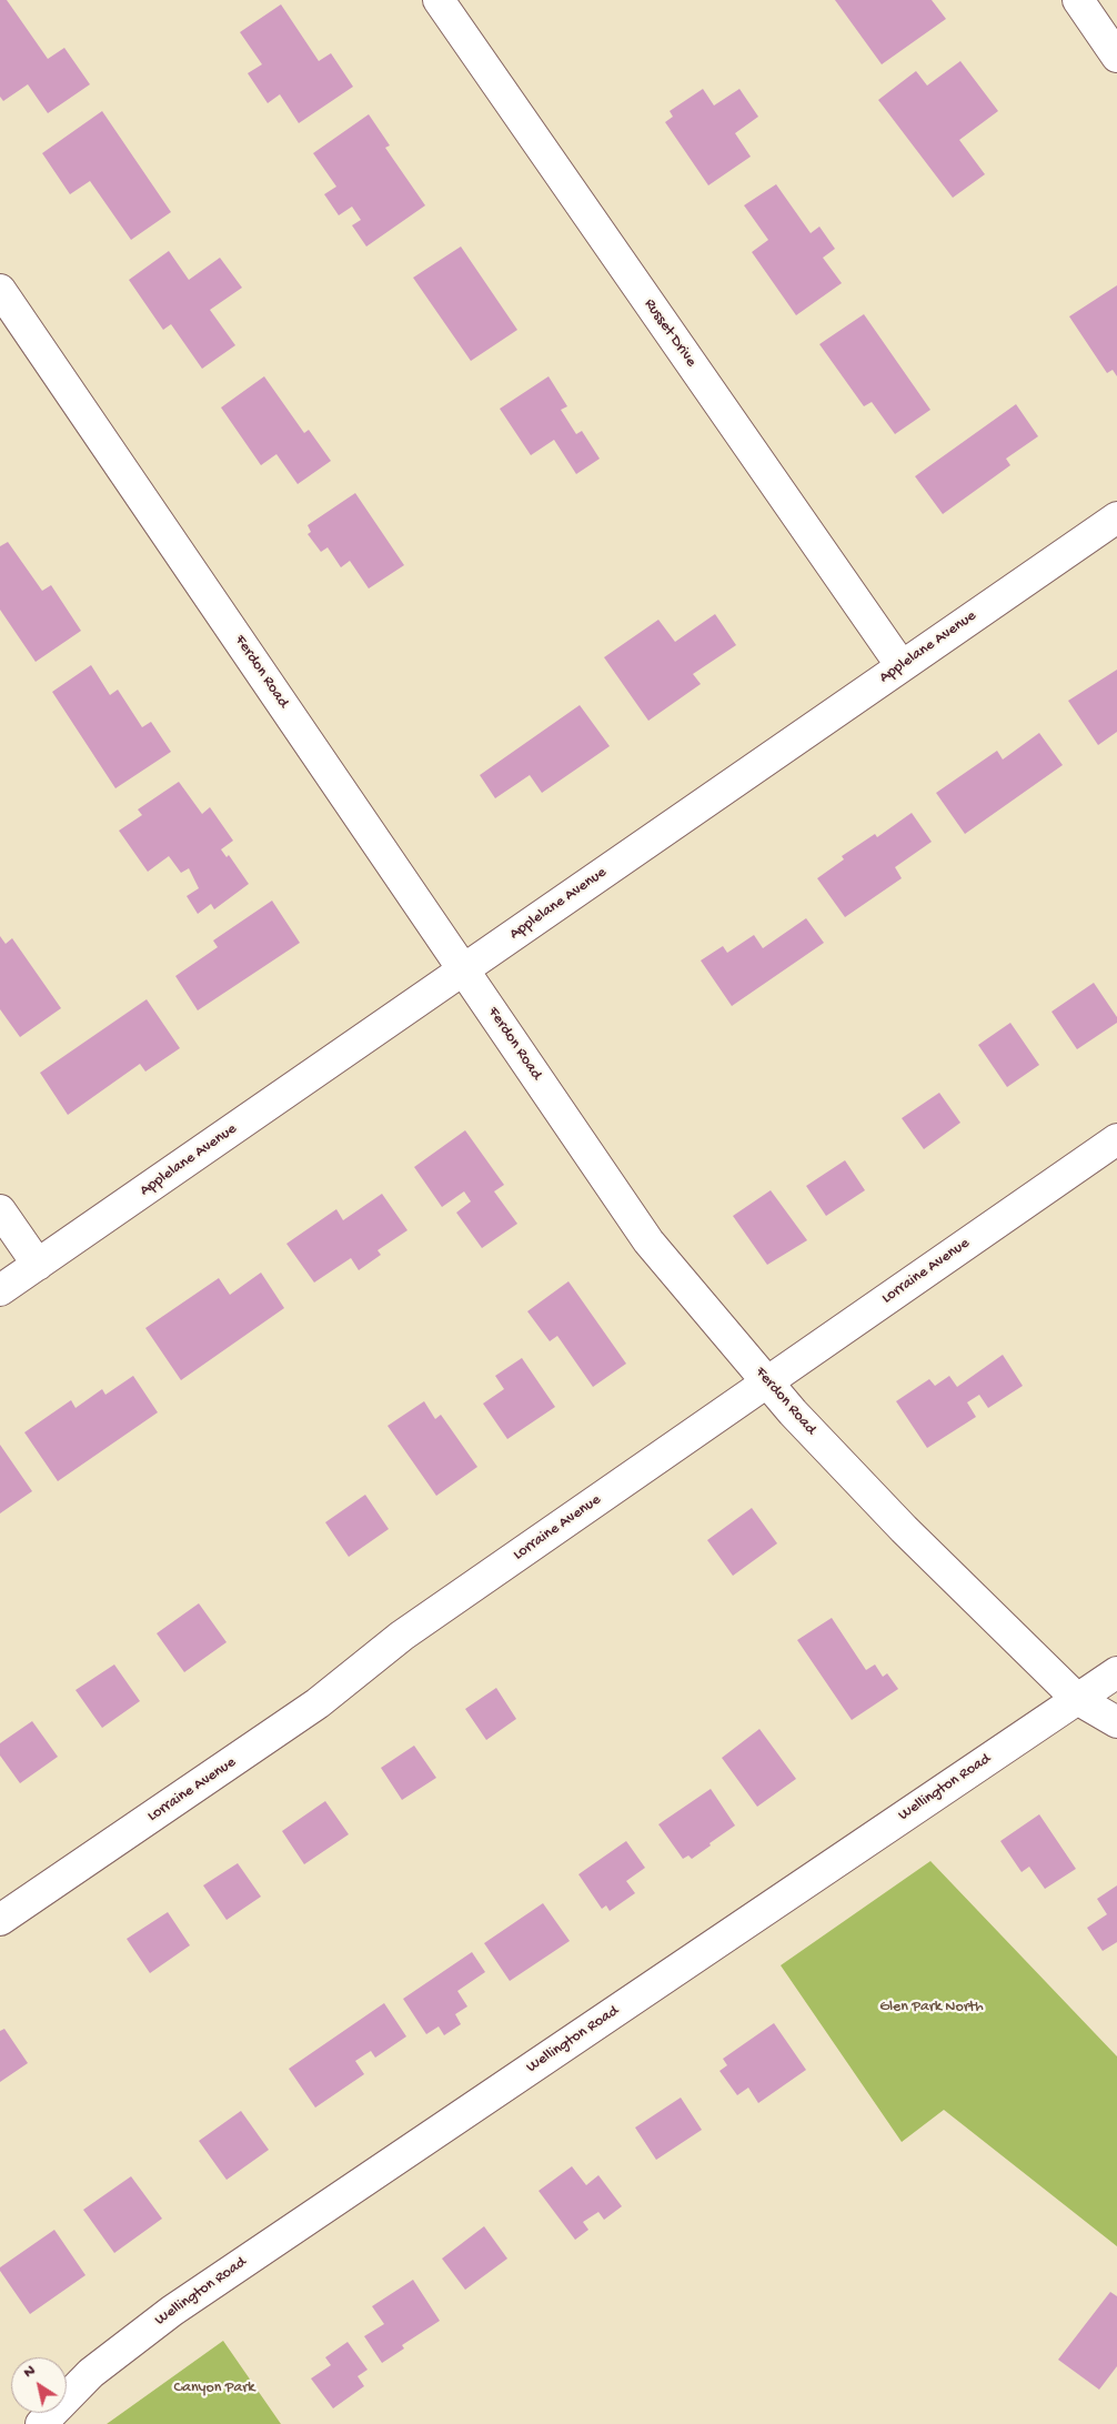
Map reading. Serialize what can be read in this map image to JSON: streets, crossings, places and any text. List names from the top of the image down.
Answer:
{
  "streets": {
    "street": [
      "Russet Drive",
      "Applelane Avenue",
      "Ferdon Road",
      "Lorraine Avenue",
      "Wellington Road"
    ]
  },
  "crossings": [
    ["Russet Drive", "Applelane Avenue"],
    ["Applelane Avenue", "Ferdon Road"],
    ["Ferdon Road", "Lorraine Avenue"],
    ["Ferdon Road", "Wellington Road"]
  ],
  "parks": ["Glen Park North", "Canyon Park"],
  "north": "top left"
}
